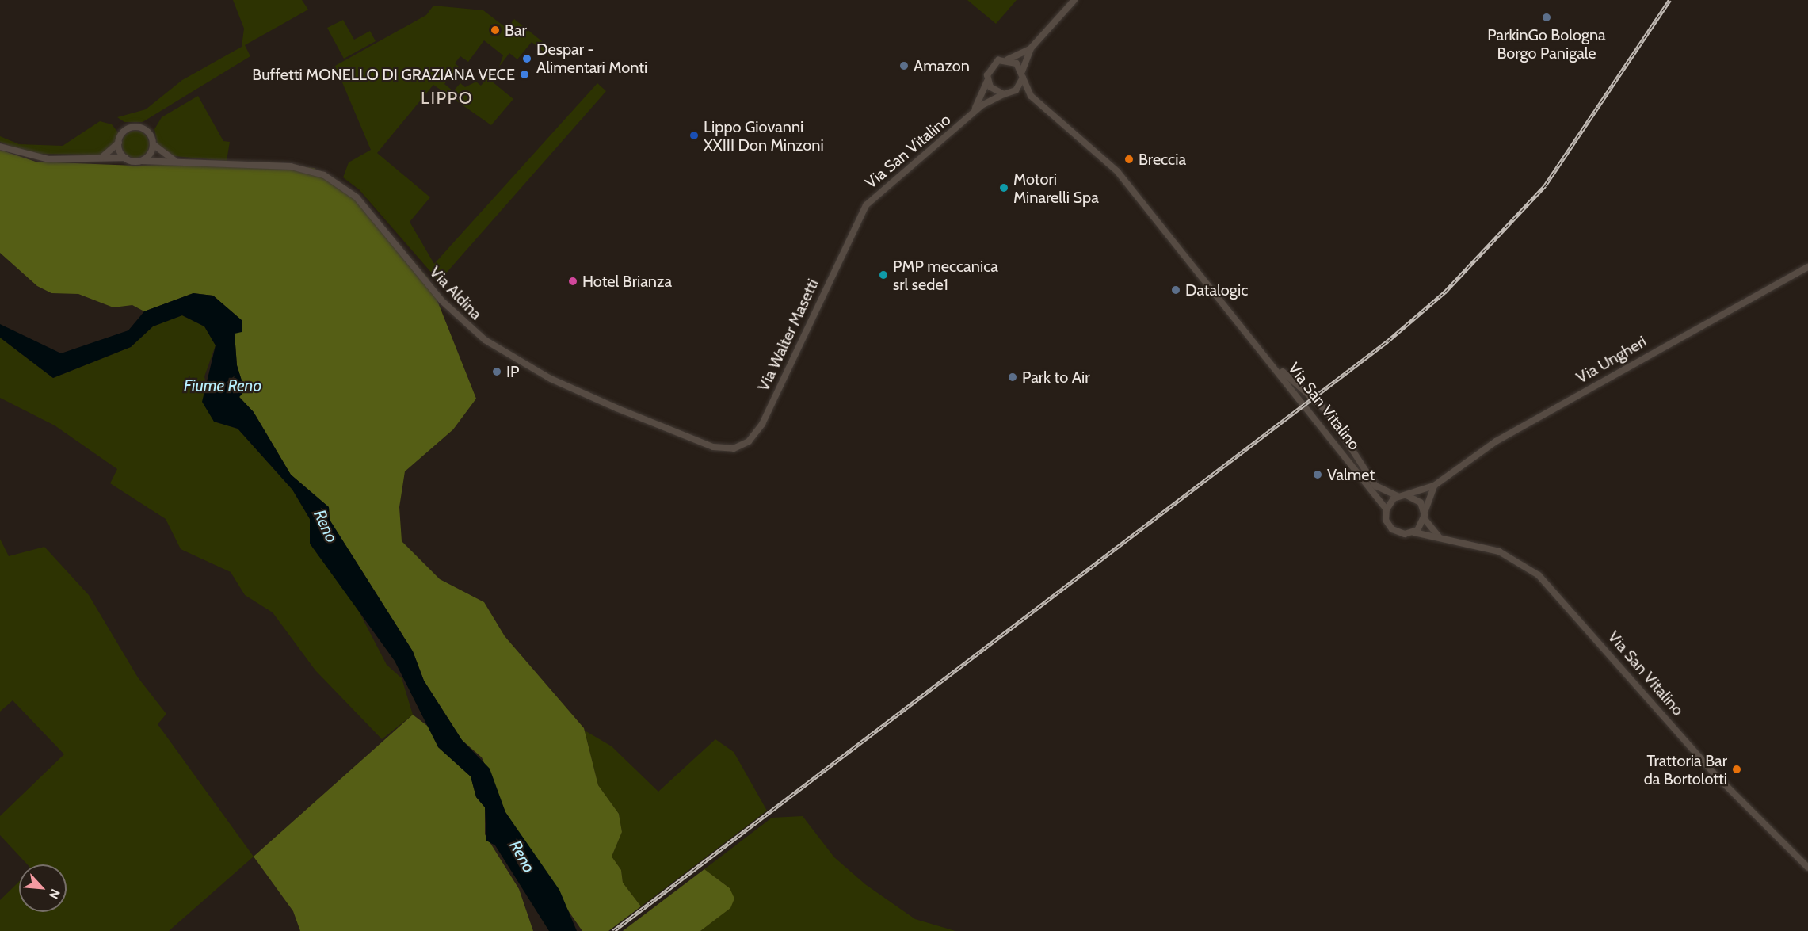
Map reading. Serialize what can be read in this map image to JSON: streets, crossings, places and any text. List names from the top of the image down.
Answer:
{
  "streets": {
    "street": [
      "Via San Vitalino",
      "Via Aldina",
      "Via Walter Masetti",
      "Via Ungheri"
    ]
  },
  "crossings": [
    ["Via San Vitalino", "Via Walter Masetti"],
    ["Via San Vitalino", "Via Ungheri"],
    ["Via Aldina", "Via Walter Masetti"]
  ],
  "districts": ["LIPPO"],
  "water": ["Fiume Reno", "Reno"],
  "places": [
    "ParkinGo Bologna Borgo Panigale",
    "Bar",
    "Despar - Alimentari Monti",
    "Amazon",
    "Buffetti MONELLO DI GRAZIANA VECE",
    "Lippo Giovanni XXIII Don Minzoni",
    "Breccia",
    "Motori Minarelli Spa",
    "PMP meccanica srl sede1",
    "Hotel Brianza",
    "Datalogic",
    "IP",
    "Park to Air",
    "Valmet",
    "Trattoria Bar da Bortolotti"
  ],
  "north": "bottom right"
}
